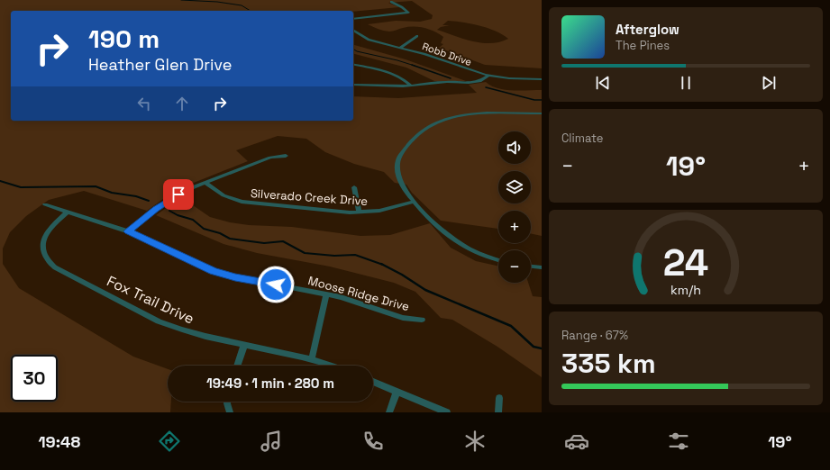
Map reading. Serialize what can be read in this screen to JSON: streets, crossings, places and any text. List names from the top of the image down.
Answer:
{
  "streets": {
    "street": [
      "Robb Drive",
      "Silverado Creek Drive",
      "Moose Ridge Drive",
      "Fox Trail Drive"
    ]
  },
  "crossings": [
    ["Moose Ridge Drive", "Fox Trail Drive"]
  ],
  "page": {
    "turn": ["190 m", "Heather Glen Drive"],
    "song": ["Afterglow", "The Pines"],
    "tile": [
      "Climate",
      ["Range · 67%", "335 km"]
    ],
    "map_buttons": ["+", "−"],
    "heat": ["−", "19°", "+"],
    "limit": "30",
    "trip": "19:49 · 1 min · 280 m",
    "tabs": ["19:48", "19°"],
    "gauge": ["24", "km/h"]
  }
}
